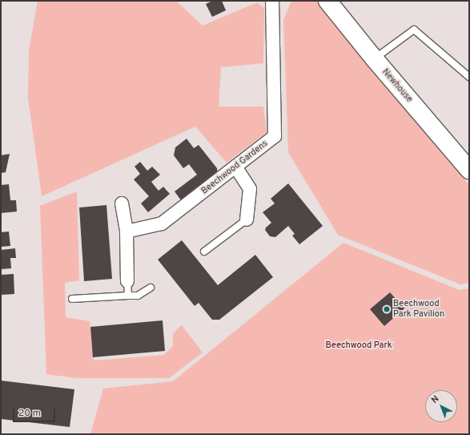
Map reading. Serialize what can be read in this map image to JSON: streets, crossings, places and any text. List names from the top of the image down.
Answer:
{
  "streets": {
    "main road": ["Newhouse"],
    "street": ["Beechwood Gardens"]
  },
  "parks": ["Beechwood Park"],
  "places": ["Beechwood Park Pavilion"],
  "scale_bar": "20 m",
  "north": "top left"
}
